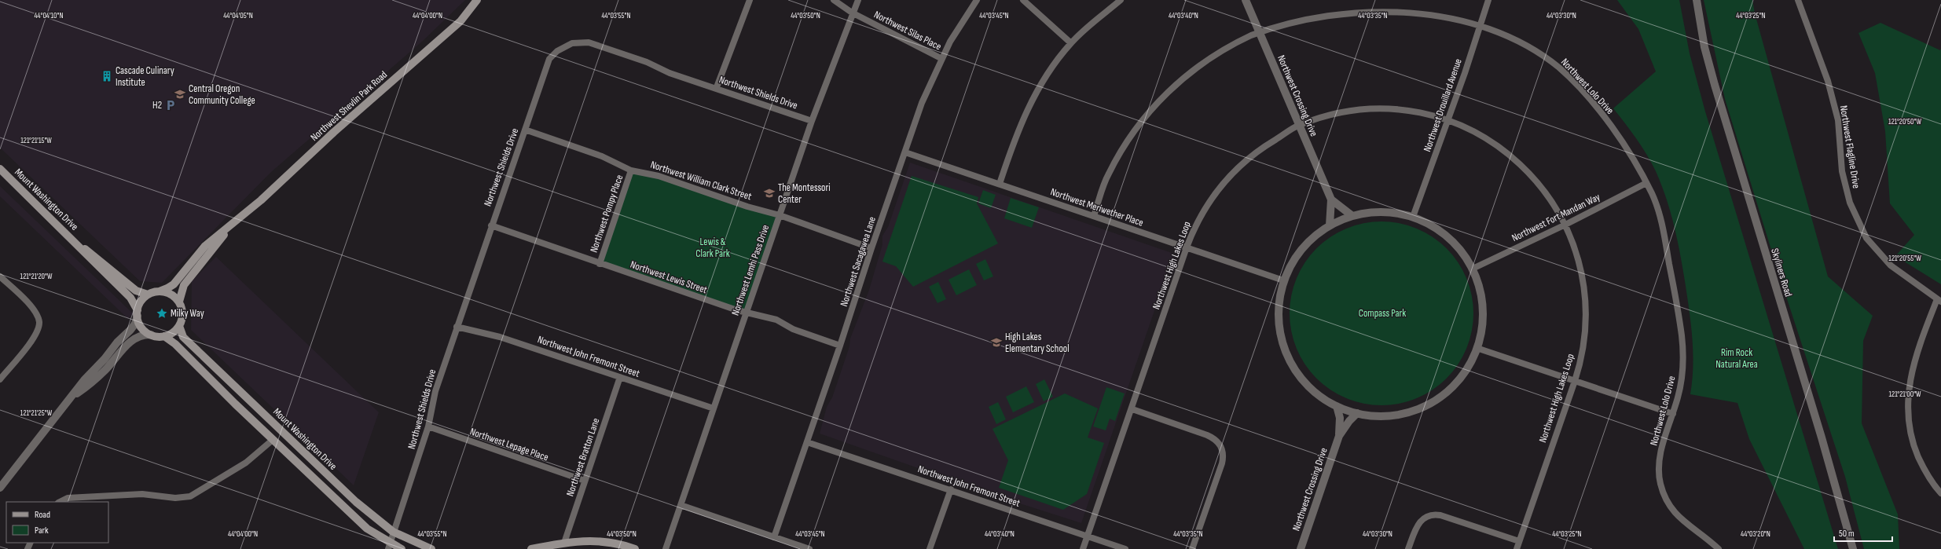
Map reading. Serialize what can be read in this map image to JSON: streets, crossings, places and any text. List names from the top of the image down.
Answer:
{
  "streets": {
    "main road": ["Northwest Shevlin Park Road", "Mount Washington Drive"],
    "street": [
      "Northwest Silas Place",
      "Northwest Lolo Drive",
      "Northwest Shields Drive",
      "Northwest Crossing Drive",
      "Northwest Drouillard Avenue",
      "Northwest Flagline Drive",
      "Northwest William Clark Street",
      "Northwest Meriwether Place",
      "Northwest Pompy Place",
      "Northwest Fort Mandan Way",
      "Northwest Sacagawea Lane",
      "Northwest High Lakes Loop",
      "Northwest Lemhi Pass Drive",
      "Skyliners Road",
      "Northwest Lewis Street",
      "Northwest John Fremont Street",
      "Northwest Lepage Place",
      "Northwest Bratton Lane"
    ]
  },
  "crossings": [
    ["Northwest Silas Place", "Northwest Sacagawea Lane"],
    ["Northwest Silas Place", "Northwest Lemhi Pass Drive"],
    ["Northwest Lolo Drive", "Northwest Crossing Drive"],
    ["Northwest Lolo Drive", "Northwest Drouillard Avenue"],
    ["Northwest Lolo Drive", "Northwest Meriwether Place"],
    ["Northwest Lolo Drive", "Northwest Fort Mandan Way"],
    ["Northwest Shields Drive", "Northwest William Clark Street"],
    ["Northwest Shields Drive", "Mount Washington Drive"],
    ["Northwest Shields Drive", "Northwest Lemhi Pass Drive"],
    ["Northwest Shields Drive", "Northwest Lewis Street"],
    ["Northwest Shields Drive", "Northwest John Fremont Street"],
    ["Northwest Shields Drive", "Northwest Lepage Place"],
    ["Northwest Crossing Drive", "Northwest High Lakes Loop"],
    ["Northwest Drouillard Avenue", "Northwest High Lakes Loop"],
    ["Northwest Shevlin Park Road", "Mount Washington Drive"],
    ["Northwest William Clark Street", "Northwest Pompy Place"],
    ["Northwest William Clark Street", "Northwest Sacagawea Lane"],
    ["Northwest William Clark Street", "Northwest Lemhi Pass Drive"],
    ["Northwest Meriwether Place", "Northwest Sacagawea Lane"],
    ["Northwest Meriwether Place", "Northwest High Lakes Loop"],
    ["Northwest Pompy Place", "Northwest Lewis Street"],
    ["Northwest Fort Mandan Way", "Northwest High Lakes Loop"],
    ["Northwest Sacagawea Lane", "Northwest Lewis Street"],
    ["Northwest Sacagawea Lane", "Northwest John Fremont Street"],
    ["Northwest High Lakes Loop", "Northwest John Fremont Street"],
    ["Northwest Lemhi Pass Drive", "Northwest Lewis Street"],
    ["Northwest Lemhi Pass Drive", "Northwest John Fremont Street"],
    ["Northwest John Fremont Street", "Northwest Bratton Lane"],
    ["Northwest Lepage Place", "Northwest Bratton Lane"]
  ],
  "parks": ["Lewis & Clark Park", "Compass Park", "Rim Rock Natural Area"],
  "places": {
    "building": ["Cascade Culinary Institute"],
    "school or university": ["Central Oregon Community College", "The Montessori Center", "High Lakes Elementary School"],
    "parking": ["H2"],
    "place": ["Milky Way"]
  },
  "legend": ["Road", "Park"],
  "scale_bar": "50 m",
  "coordinates": [
    "44°04'10\"N",
    "44°04'05\"N",
    "44°04'00\"N",
    "44°03'55\"N",
    "44°03'50\"N",
    "44°03'45\"N",
    "44°03'40\"N",
    "44°03'35\"N",
    "44°03'30\"N",
    "44°03'25\"N",
    "121°20'50\"W",
    "121°21'15\"W",
    "121°20'55\"W",
    "121°21'20\"W",
    "121°21'00\"W",
    "121°21'25\"W",
    "44°03'20\"N"
  ]
}
